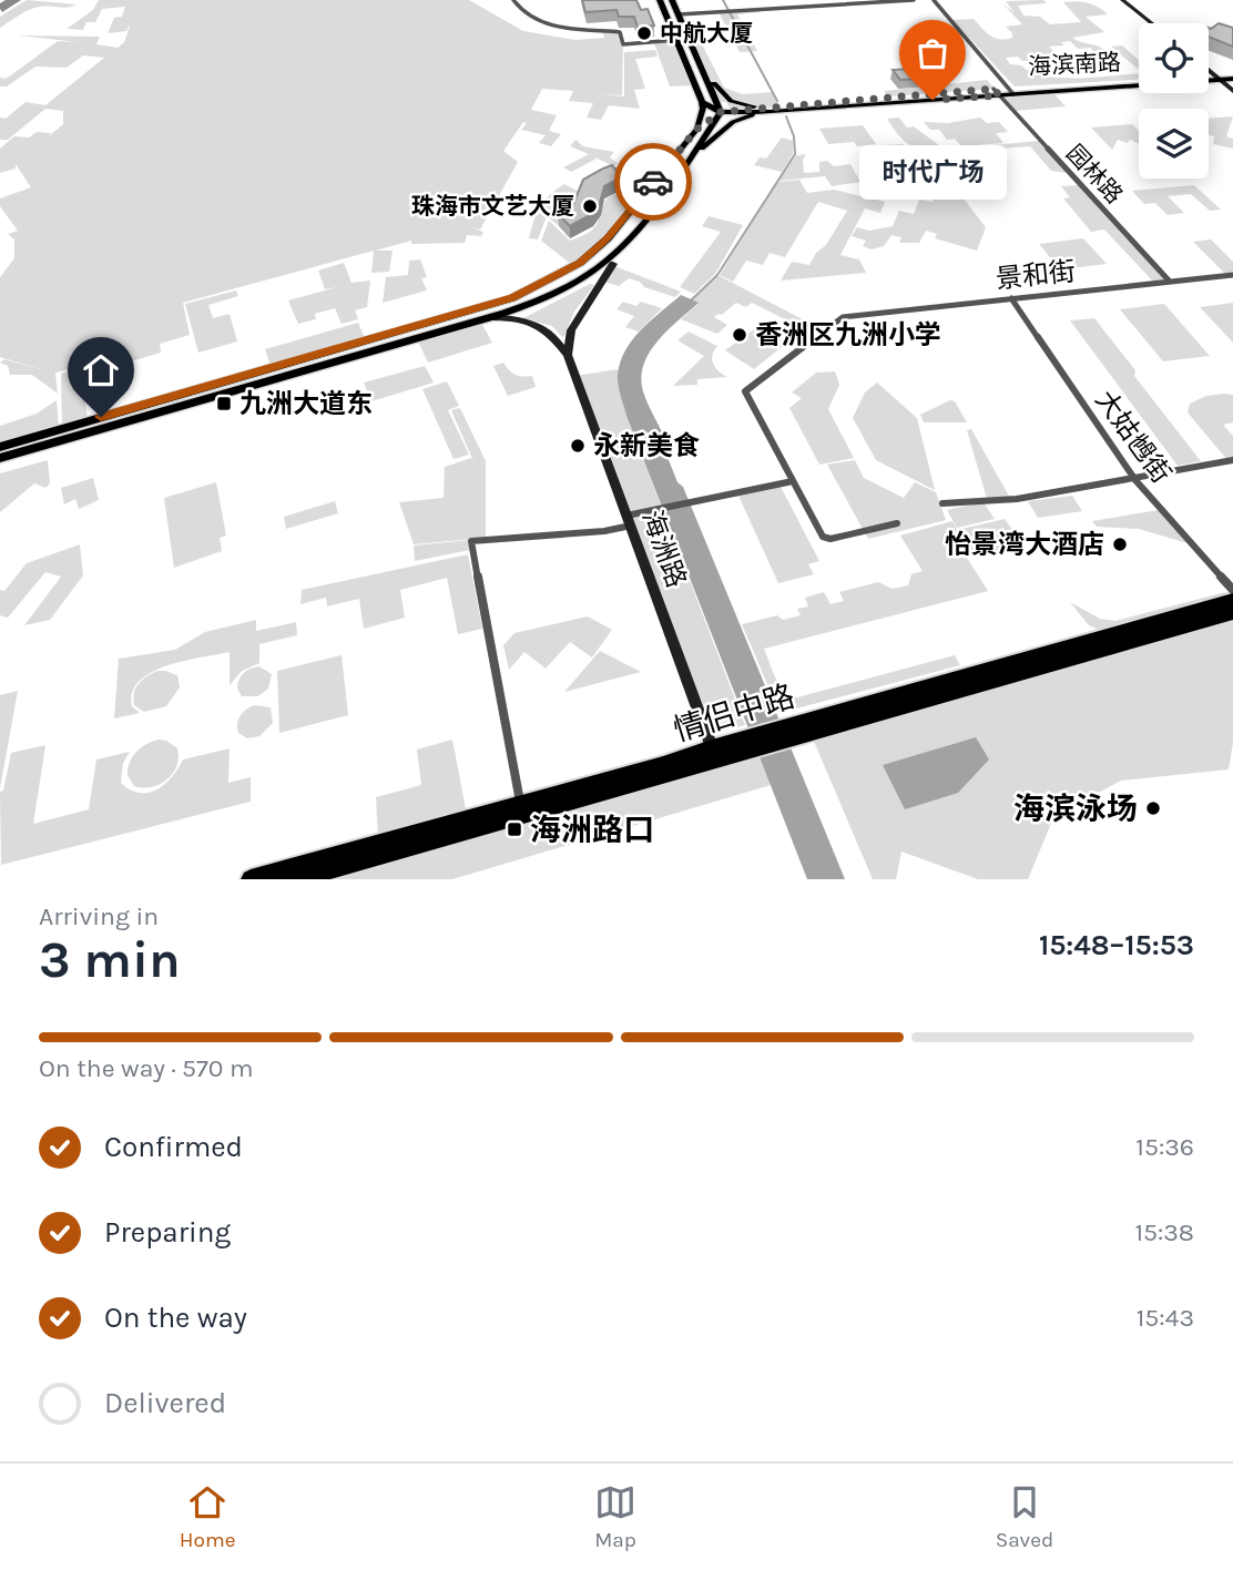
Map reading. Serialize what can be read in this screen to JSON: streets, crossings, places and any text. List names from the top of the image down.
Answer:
{
  "streets": {
    "highway": ["情侣中路"],
    "main road": ["海滨南路"],
    "street": [
      "园林路",
      "景和街",
      "大姑乸街",
      "海洲路"
    ]
  },
  "crossings": [
    ["海滨南路", "园林路"],
    ["园林路", "景和街"],
    ["景和街", "大姑乸街"],
    ["海洲路", "情侣中路"]
  ],
  "places": {
    "other": [
      "中航大厦",
      "时代广场",
      "珠海市文艺大厦",
      "香洲区九洲小学",
      "永新美食",
      "怡景湾大酒店",
      "海滨泳场"
    ],
    "transit": ["九洲大道东", "海洲路口"]
  },
  "page": {
    "bubble": "时代广场",
    "heading": ["3 min", "Arriving in", "15:48–15:53"],
    "bar": "On the way · 570 m",
    "list": [
      ["Confirmed", "15:36"],
      ["Preparing", "15:38"],
      ["On the way", "15:43"],
      "Delivered"
    ],
    "tabs": ["Home", "Map", "Saved"]
  }
}
